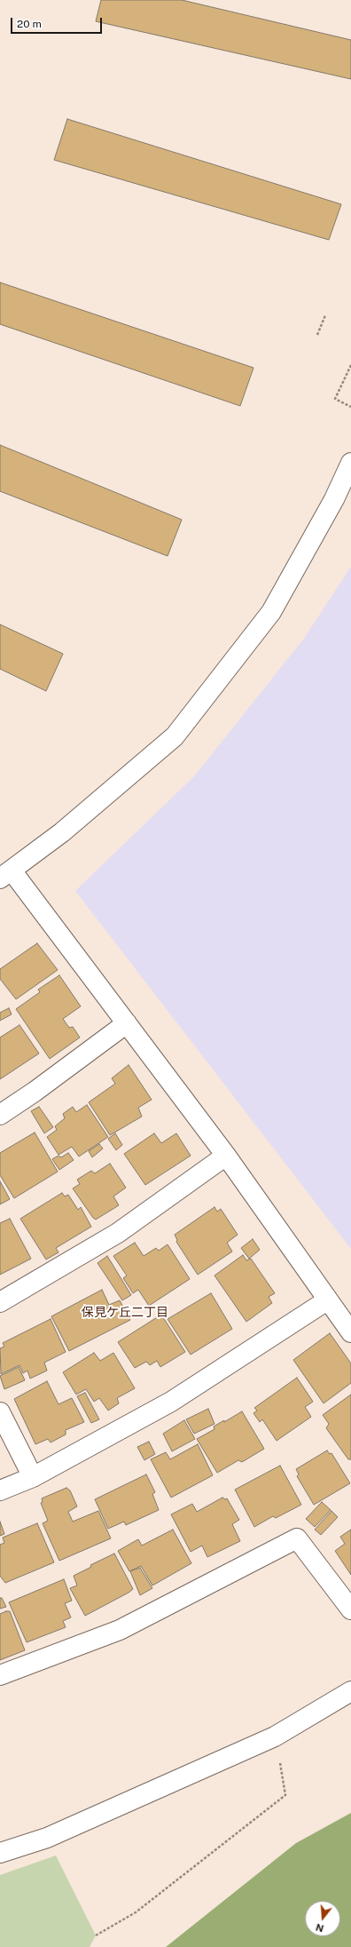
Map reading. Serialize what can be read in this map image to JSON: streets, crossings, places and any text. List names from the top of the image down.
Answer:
{
  "districts": ["保見ケ丘二丁目"],
  "scale_bar": "20 m",
  "north": "bottom"
}
